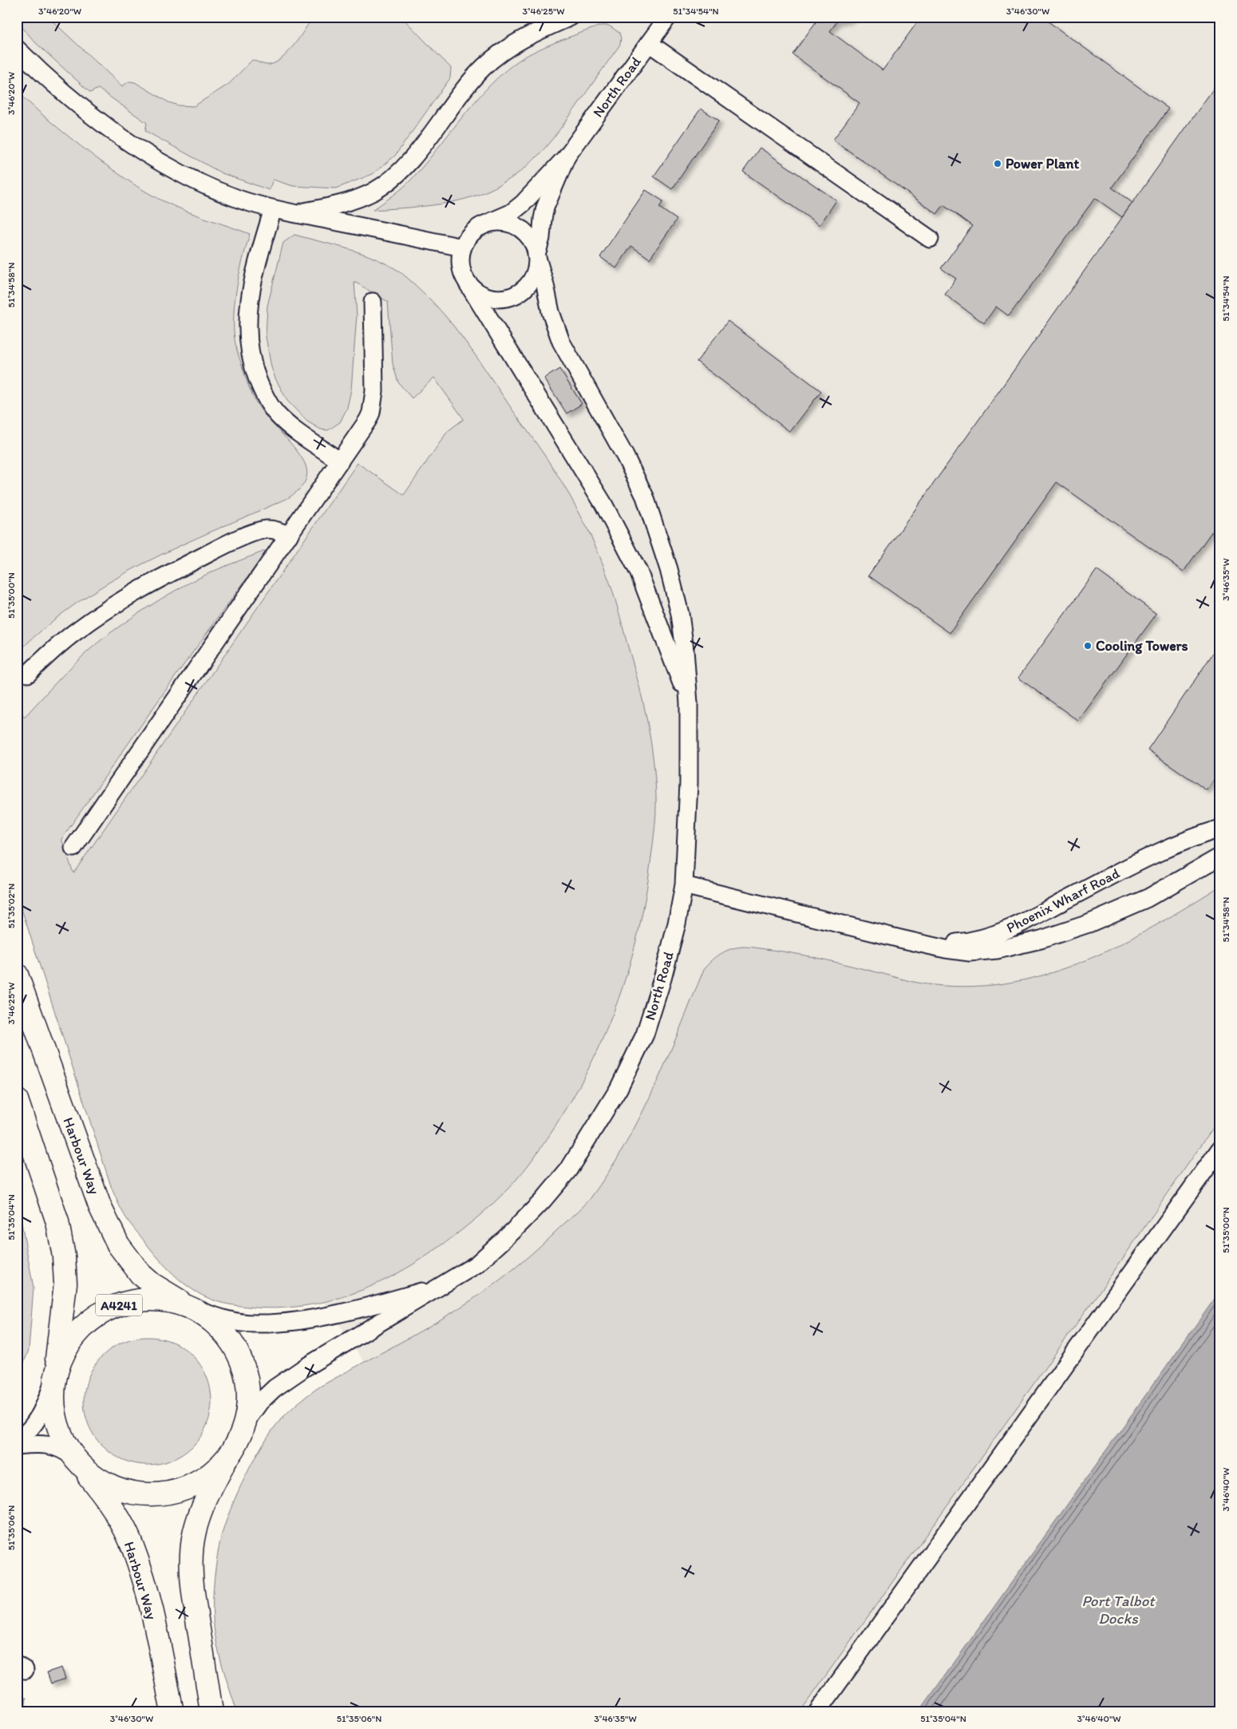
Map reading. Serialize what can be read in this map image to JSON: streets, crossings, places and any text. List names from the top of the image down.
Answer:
{
  "streets": {
    "main road": ["Harbour Way", "A4241"],
    "lane": ["North Road", "Phoenix Wharf Road"]
  },
  "crossings": [
    ["North Road", "A4241"],
    ["Harbour Way", "A4241"]
  ],
  "water": ["Port Talbot Docks"],
  "places": ["Power Plant", "Cooling Towers"],
  "coordinates": [
    "3°46'20\"W",
    "3°46'25\"W",
    "51°34'54\"N",
    "3°46'30\"W",
    "51°34'58\"N",
    "3°46'35\"W",
    "51°35'00\"N",
    "51°35'02\"N",
    "51°35'04\"N",
    "3°46'40\"W",
    "51°35'06\"N"
  ]
}
